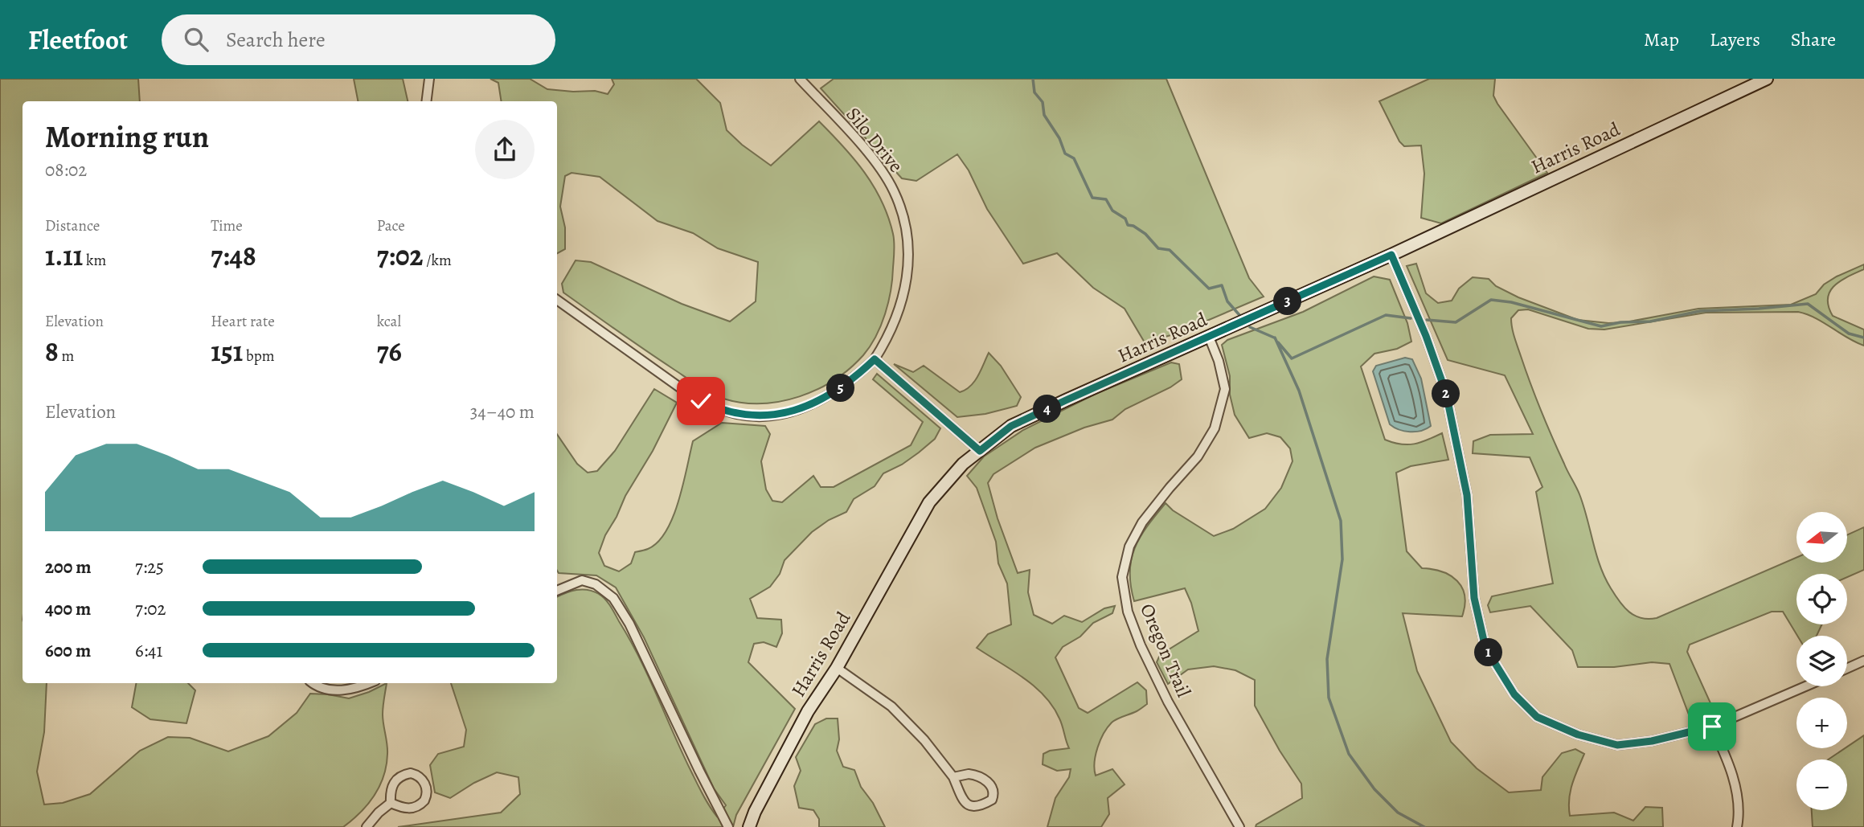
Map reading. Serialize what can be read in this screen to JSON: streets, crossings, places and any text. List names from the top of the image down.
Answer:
{
  "streets": {
    "street": ["Silo Drive", "Harris Road", "Oregon Trail"]
  },
  "crossings": [
    ["Harris Road", "Oregon Trail"]
  ],
  "north": "left",
  "page": {
    "header": "Fleetfoot",
    "search": "Search here",
    "nav": ["Map", "Layers", "Share"],
    "heading": ["Morning run", "08:02"],
    "stats": [
      ["Distance", "1.11 km"],
      ["Time", "7:48"],
      ["Pace", "7:02 /km"],
      ["Elevation", "8 m"],
      ["Heart rate", "151 bpm"],
      ["kcal", "76"]
    ],
    "pins": [
      "3",
      "5",
      "2",
      "4",
      "1"
    ],
    "chart": ["Elevation", "34–40 m"],
    "map_buttons": ["+", "−"],
    "list": [
      {
        "name": "200 m",
        "note": "7:25"
      },
      {
        "name": "400 m",
        "note": "7:02"
      },
      {
        "name": "600 m",
        "note": "6:41"
      }
    ]
  }
}
